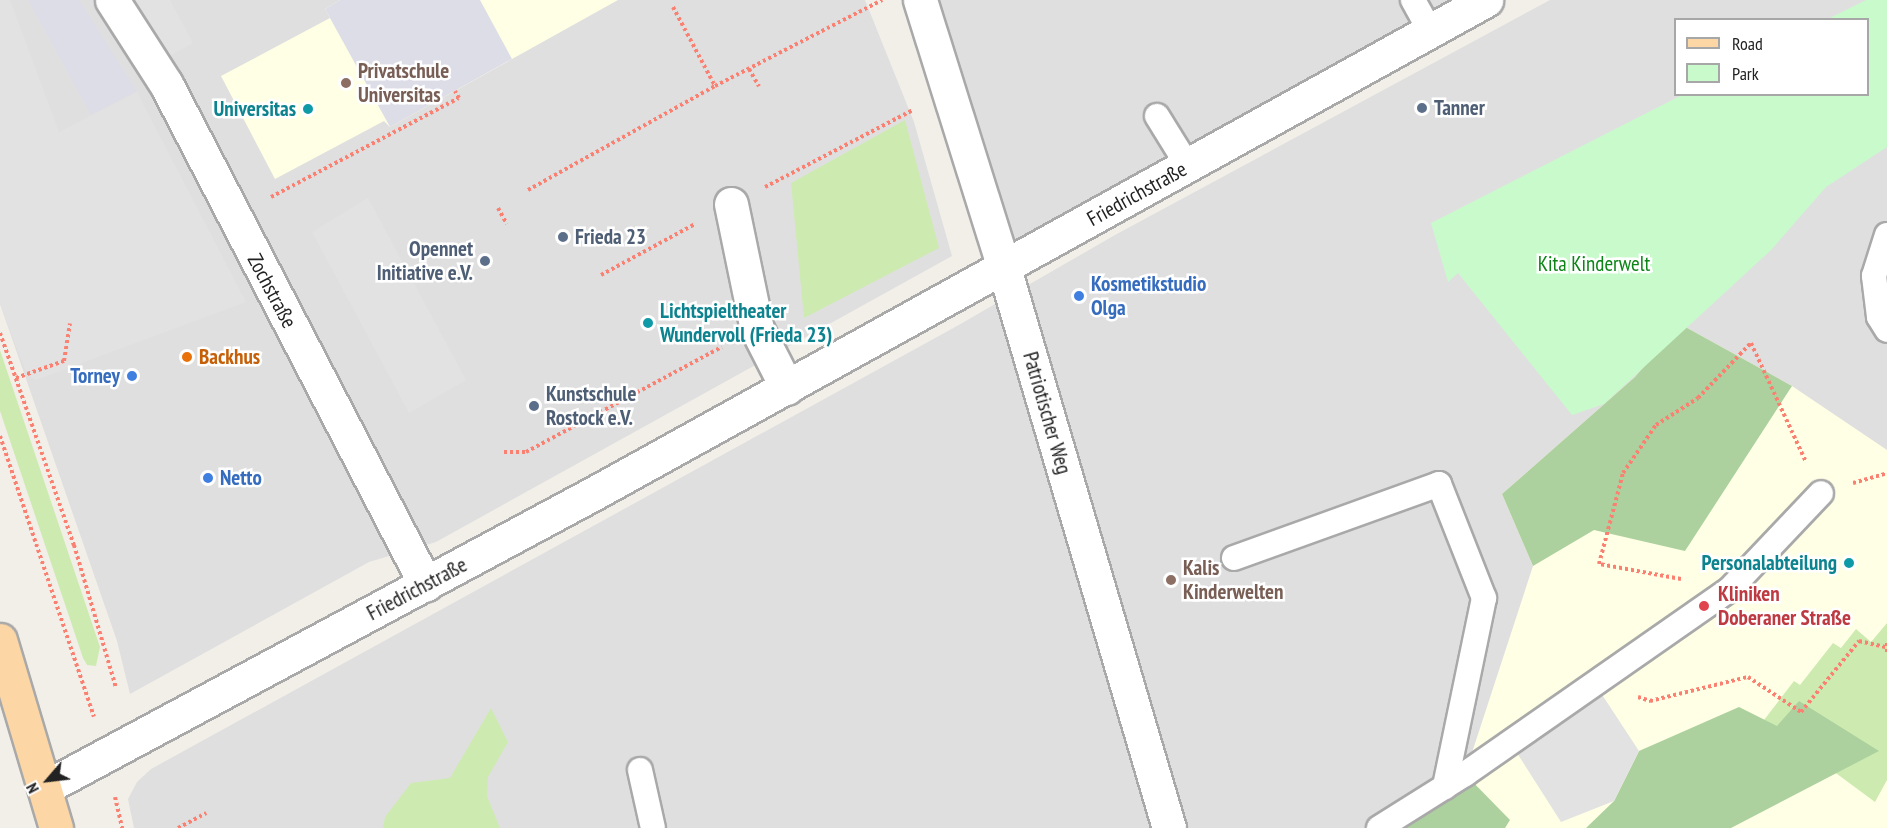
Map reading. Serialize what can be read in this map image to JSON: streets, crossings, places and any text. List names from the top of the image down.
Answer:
{
  "streets": {
    "street": ["Friedrichstraße", "Zochstraße", "Patriotischer Weg"]
  },
  "crossings": [
    ["Friedrichstraße", "Zochstraße"],
    ["Friedrichstraße", "Patriotischer Weg"]
  ],
  "parks": ["Kita Kinderwelt"],
  "places": [
    "Privatschule Universitas",
    "Tanner",
    "Universitas",
    "Frieda 23",
    "Opennet Initiative e.V.",
    "Kosmetikstudio Olga",
    "Lichtspieltheater Wundervoll (Frieda 23)",
    "Backhus",
    "Torney",
    "Kunstschule Rostock e.V.",
    "Netto",
    "Personalabteilung",
    "Kalis Kinderwelten",
    "Kliniken Doberaner Straße"
  ],
  "legend": ["Road", "Park"],
  "north": "bottom left"
}
